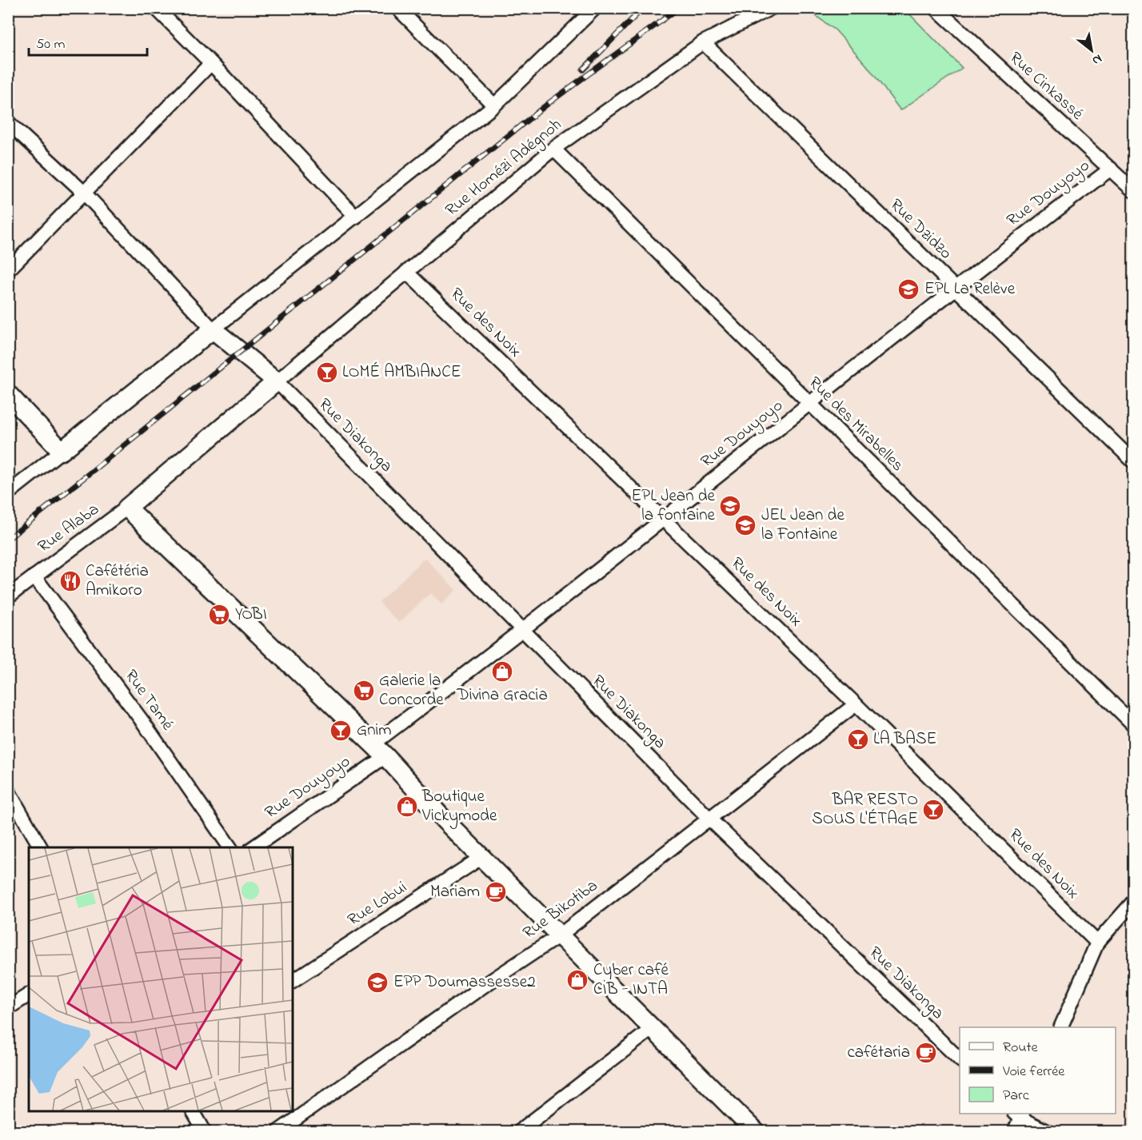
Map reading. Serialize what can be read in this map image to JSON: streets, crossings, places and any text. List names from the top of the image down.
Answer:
{
  "streets": {
    "street": [
      "Rue Cinkassé",
      "Rue Homézi Adégnoh",
      "Rue Douyoyo",
      "Rue Dzidzo",
      "Rue des Noix",
      "Rue des Mirabelles",
      "Rue Diakonga",
      "Rue Alaba",
      "Rue Tamé",
      "Rue Lobui",
      "Rue Bikotiba"
    ]
  },
  "crossings": [
    ["Rue Cinkassé", "Rue Douyoyo"],
    ["Rue Homézi Adégnoh", "Rue Dzidzo"],
    ["Rue Homézi Adégnoh", "Rue des Noix"],
    ["Rue Homézi Adégnoh", "Rue des Mirabelles"],
    ["Rue Homézi Adégnoh", "Rue Diakonga"],
    ["Rue Douyoyo", "Rue Dzidzo"],
    ["Rue Douyoyo", "Rue des Noix"],
    ["Rue Douyoyo", "Rue des Mirabelles"],
    ["Rue Douyoyo", "Rue Diakonga"],
    ["Rue des Noix", "Rue Bikotiba"],
    ["Rue Diakonga", "Rue Bikotiba"],
    ["Rue Alaba", "Rue Tamé"]
  ],
  "places": {
    "school or university": [
      "EPL La Relève",
      "EPL Jean de la fontaine",
      "JEL Jean de la Fontaine",
      "EPP Doumassesse2"
    ],
    "bar": [
      "LOMÉ AMBIANCE",
      "Gnim",
      "LA BASE",
      "BAR RESTO SOUS L'ÉTAGE"
    ],
    "restaurant": ["Cafétéria Amikoro"],
    "supermarket": ["YOBI", "Galerie la Concorde"],
    "shop": ["Divina Gracia", "Boutique Vickymode", "Cyber café CIB - INTA"],
    "cafe": ["Mariam", "cafétaria"]
  },
  "legend": ["Route", "Voie ferrée", "Parc"],
  "scale_bar": "50 m",
  "north": "bottom right"
}
